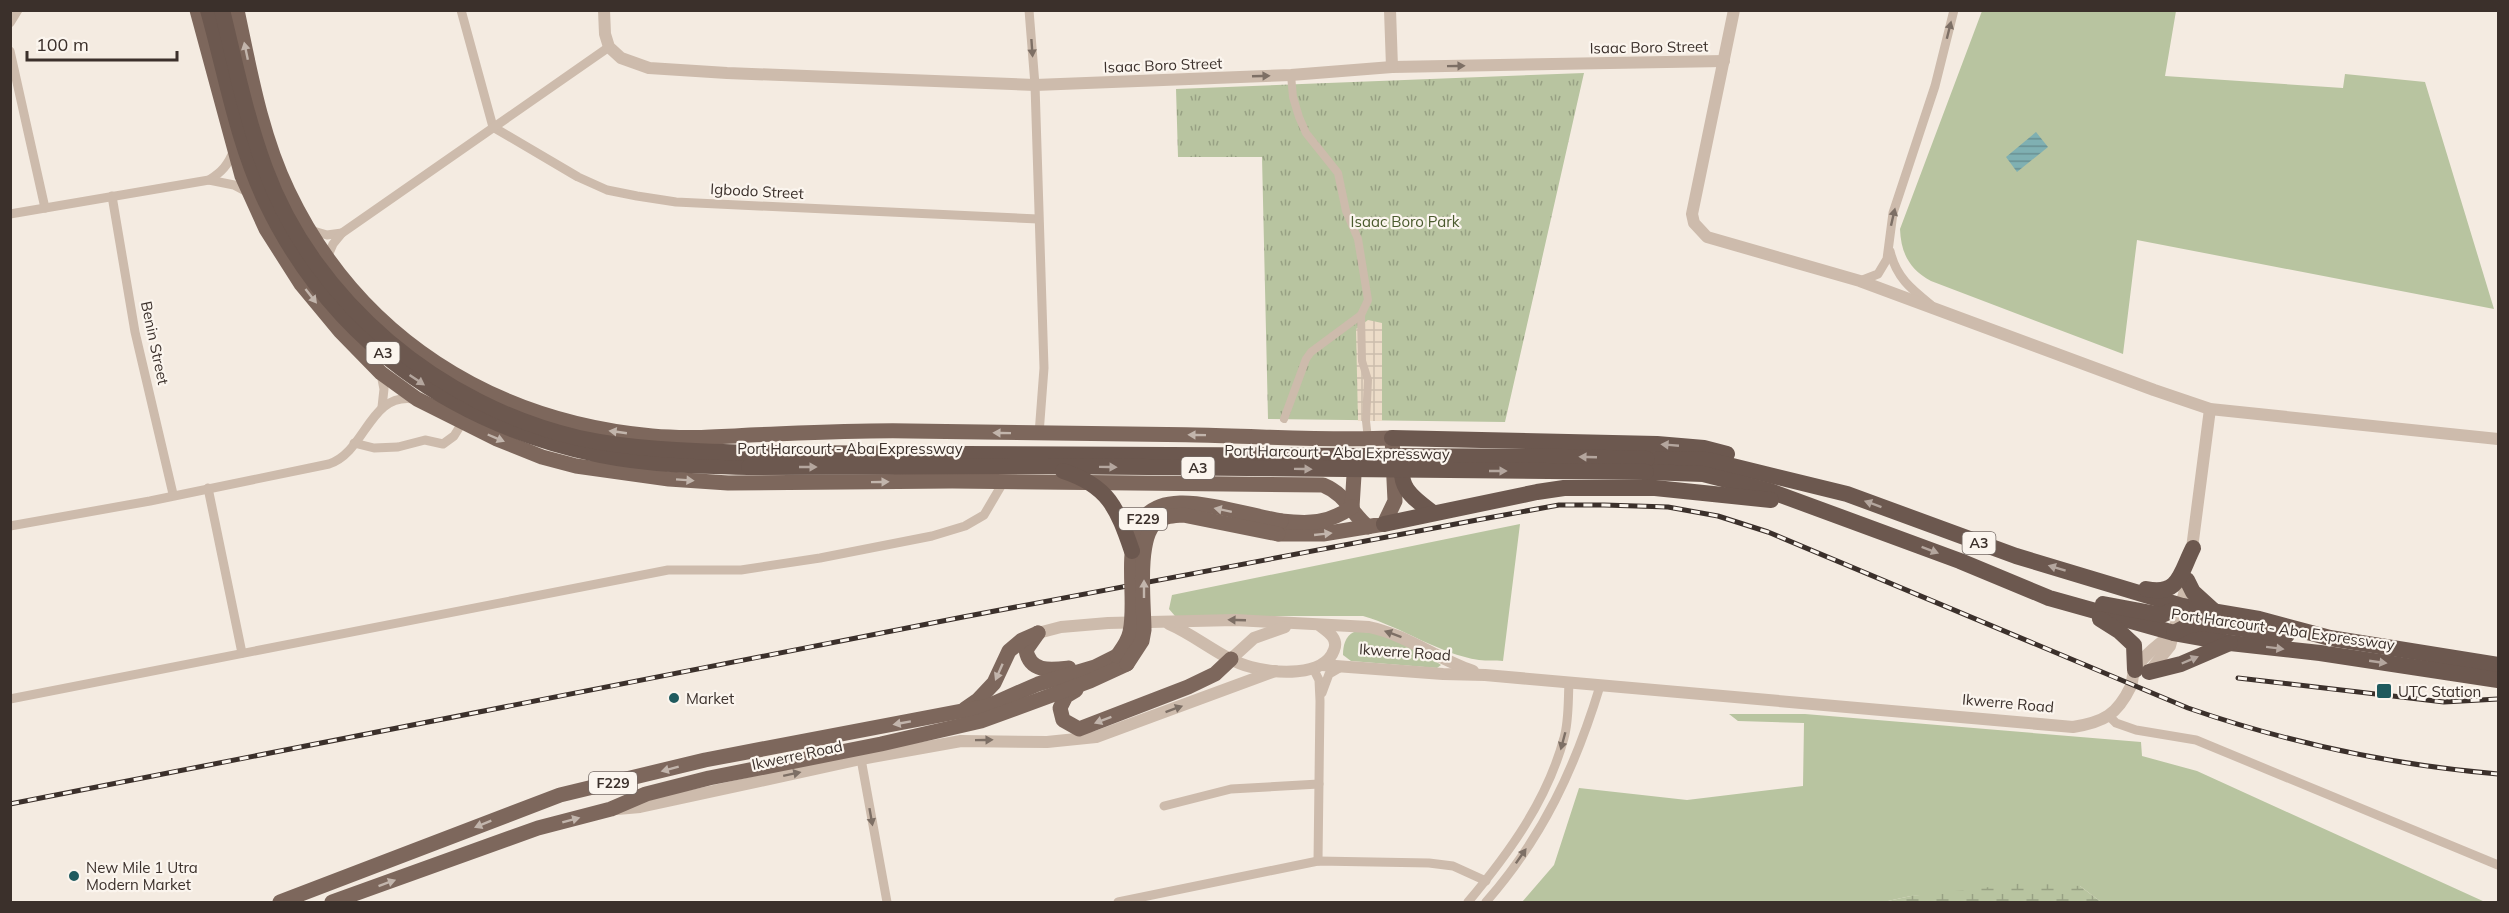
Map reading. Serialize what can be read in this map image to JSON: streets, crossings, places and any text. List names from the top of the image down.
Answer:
{
  "streets": {
    "highway": ["A3", "Port Harcourt - Aba Expressway"],
    "main road": ["F229", "Ikwerre Road"],
    "street": ["Isaac Boro Street", "Igbodo Street", "Benin Street"]
  },
  "crossings": [
    ["F229", "Ikwerre Road"]
  ],
  "one_way": ["Isaac Boro Street"],
  "parks": ["Isaac Boro Park"],
  "places": {
    "transit": ["UTC Station"],
    "other": ["Market", "New Mile 1 Utra Modern Market"]
  },
  "scale_bar": "100 m"
}
